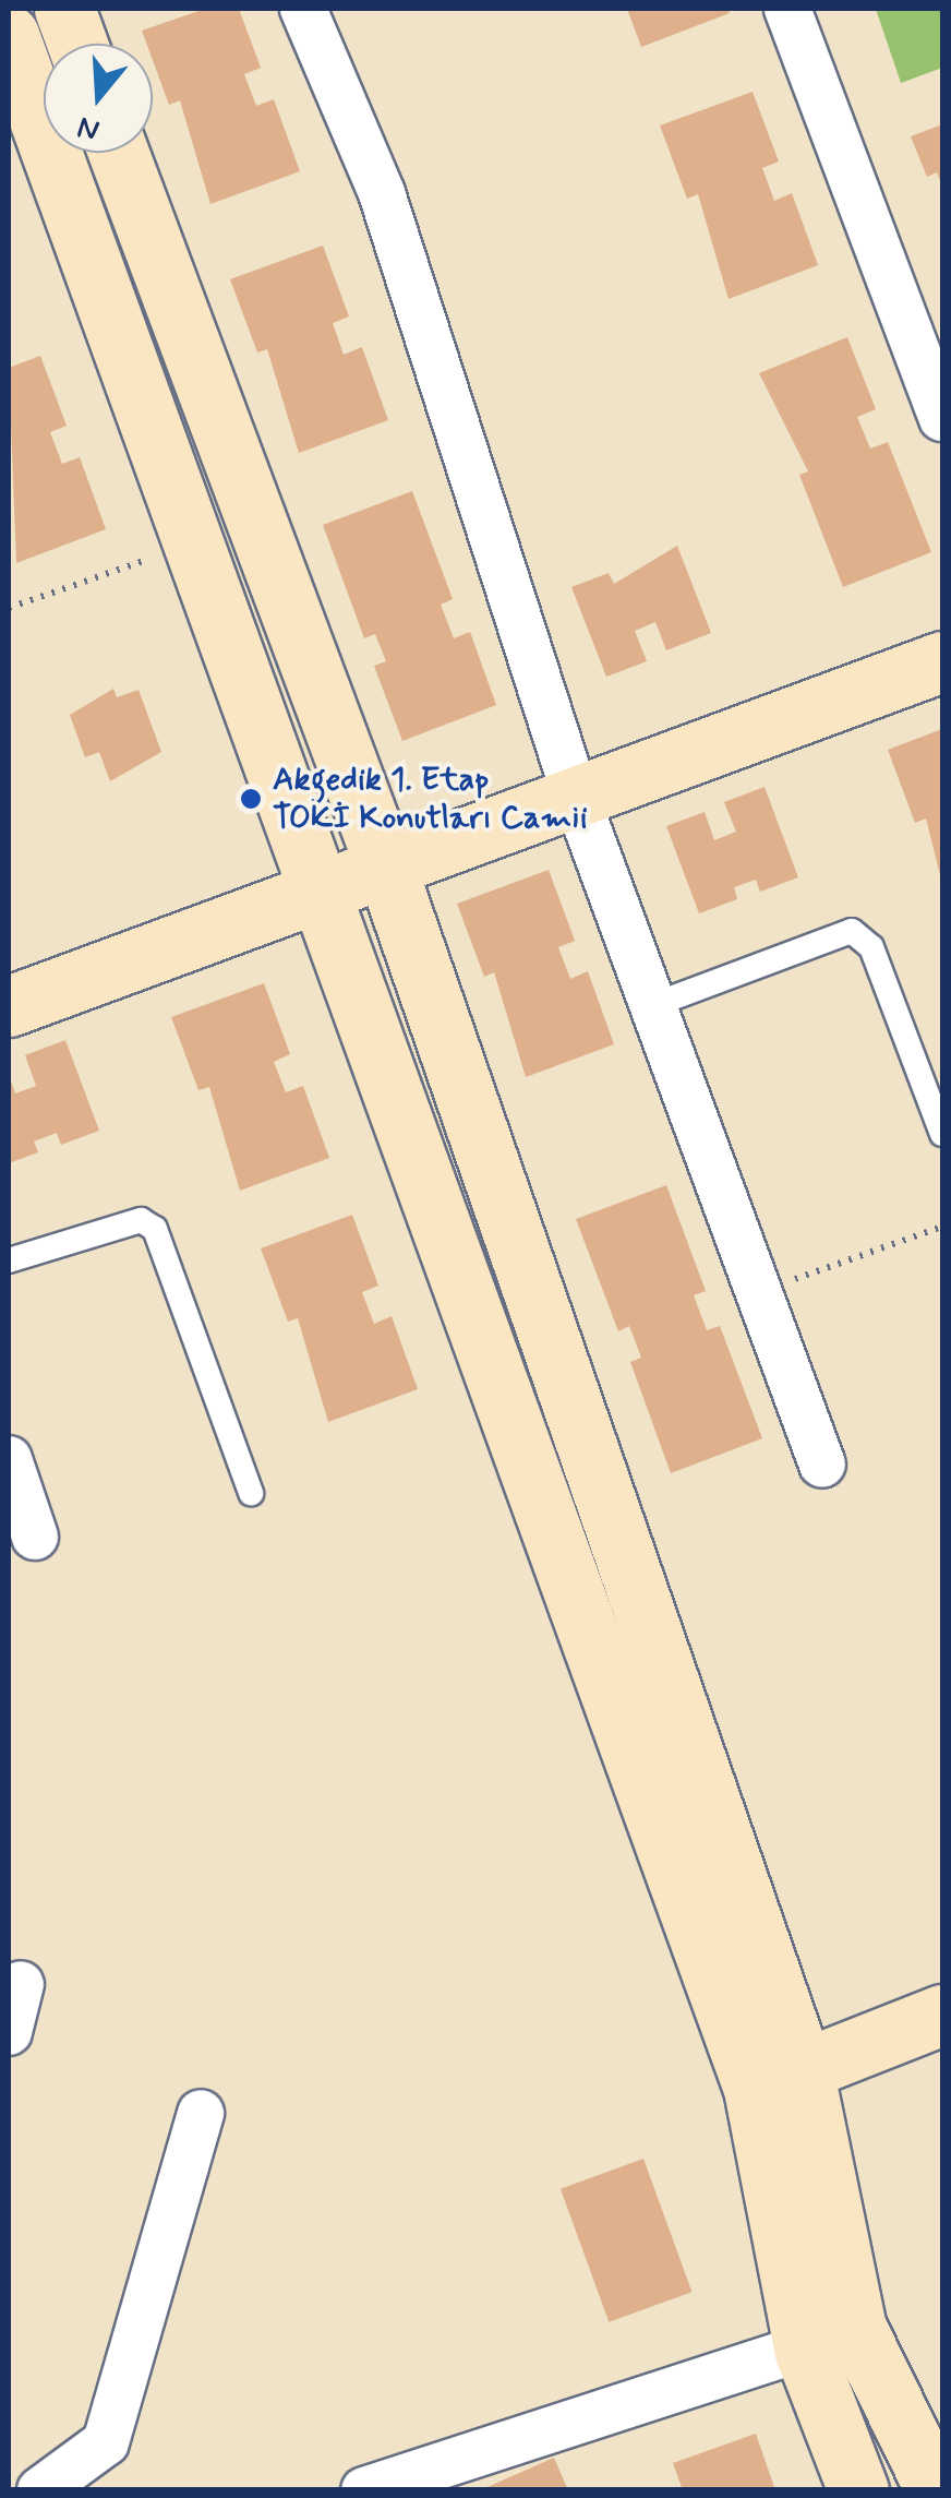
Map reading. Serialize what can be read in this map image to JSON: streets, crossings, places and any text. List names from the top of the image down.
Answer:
{
  "places": ["Akgedik 1. Etap TOKİ Konutları Camii"],
  "north": "bottom"
}
